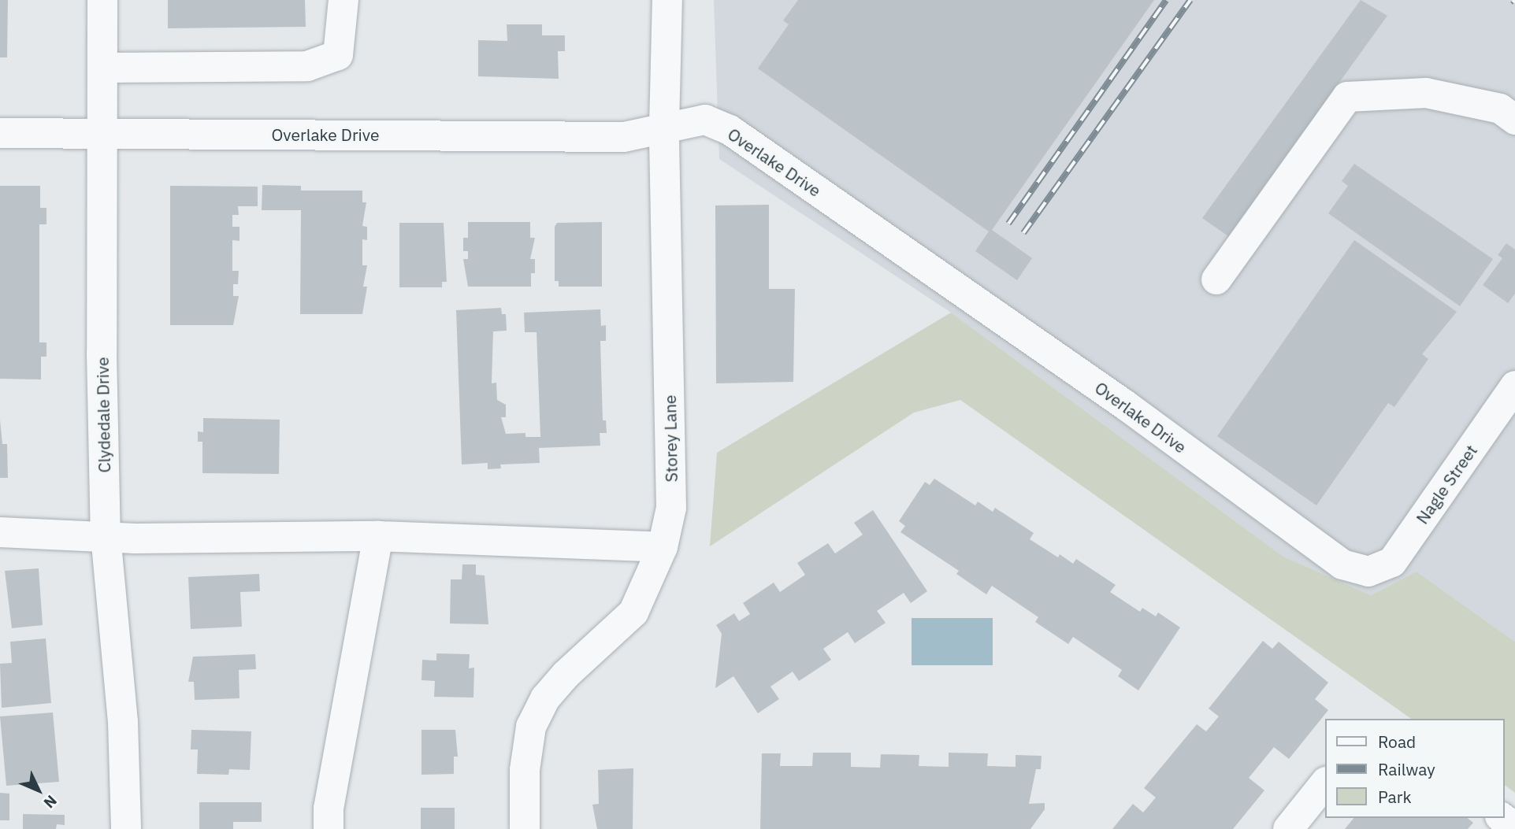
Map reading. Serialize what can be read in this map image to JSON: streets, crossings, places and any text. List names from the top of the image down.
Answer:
{
  "streets": {
    "street": [
      "Overlake Drive",
      "Clydedale Drive",
      "Storey Lane",
      "Nagle Street"
    ]
  },
  "crossings": [
    ["Overlake Drive", "Clydedale Drive"],
    ["Overlake Drive", "Storey Lane"],
    ["Overlake Drive", "Nagle Street"]
  ],
  "legend": ["Road", "Railway", "Park"],
  "north": "bottom right"
}
